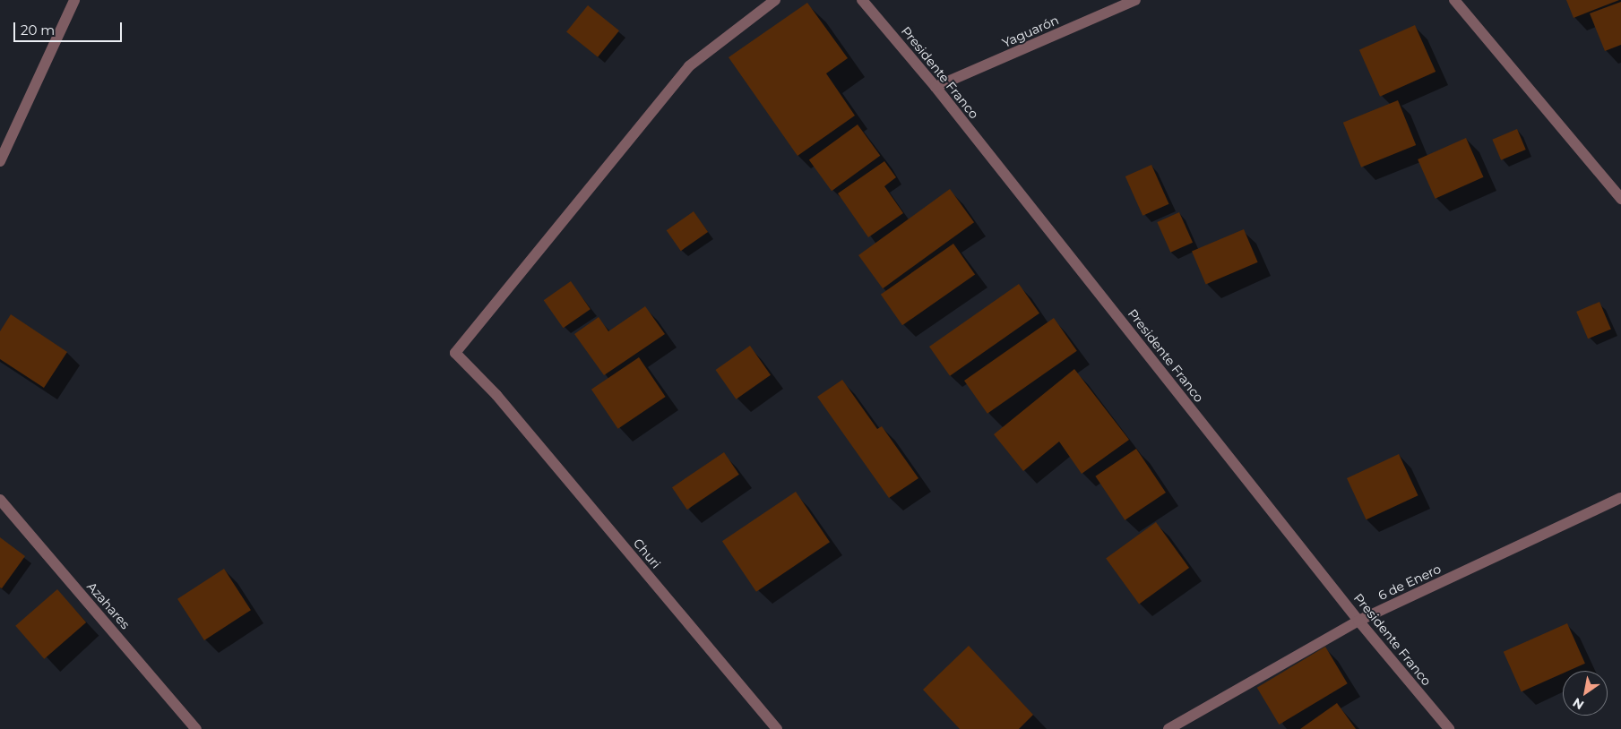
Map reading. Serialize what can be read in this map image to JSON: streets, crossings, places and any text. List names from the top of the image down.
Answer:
{
  "streets": {
    "street": [
      "Yaguarón",
      "Presidente Franco",
      "Churi",
      "6 de Enero",
      "Azahares"
    ]
  },
  "crossings": [
    ["Yaguarón", "Presidente Franco"],
    ["Presidente Franco", "6 de Enero"]
  ],
  "scale_bar": "20 m",
  "north": "bottom left"
}
